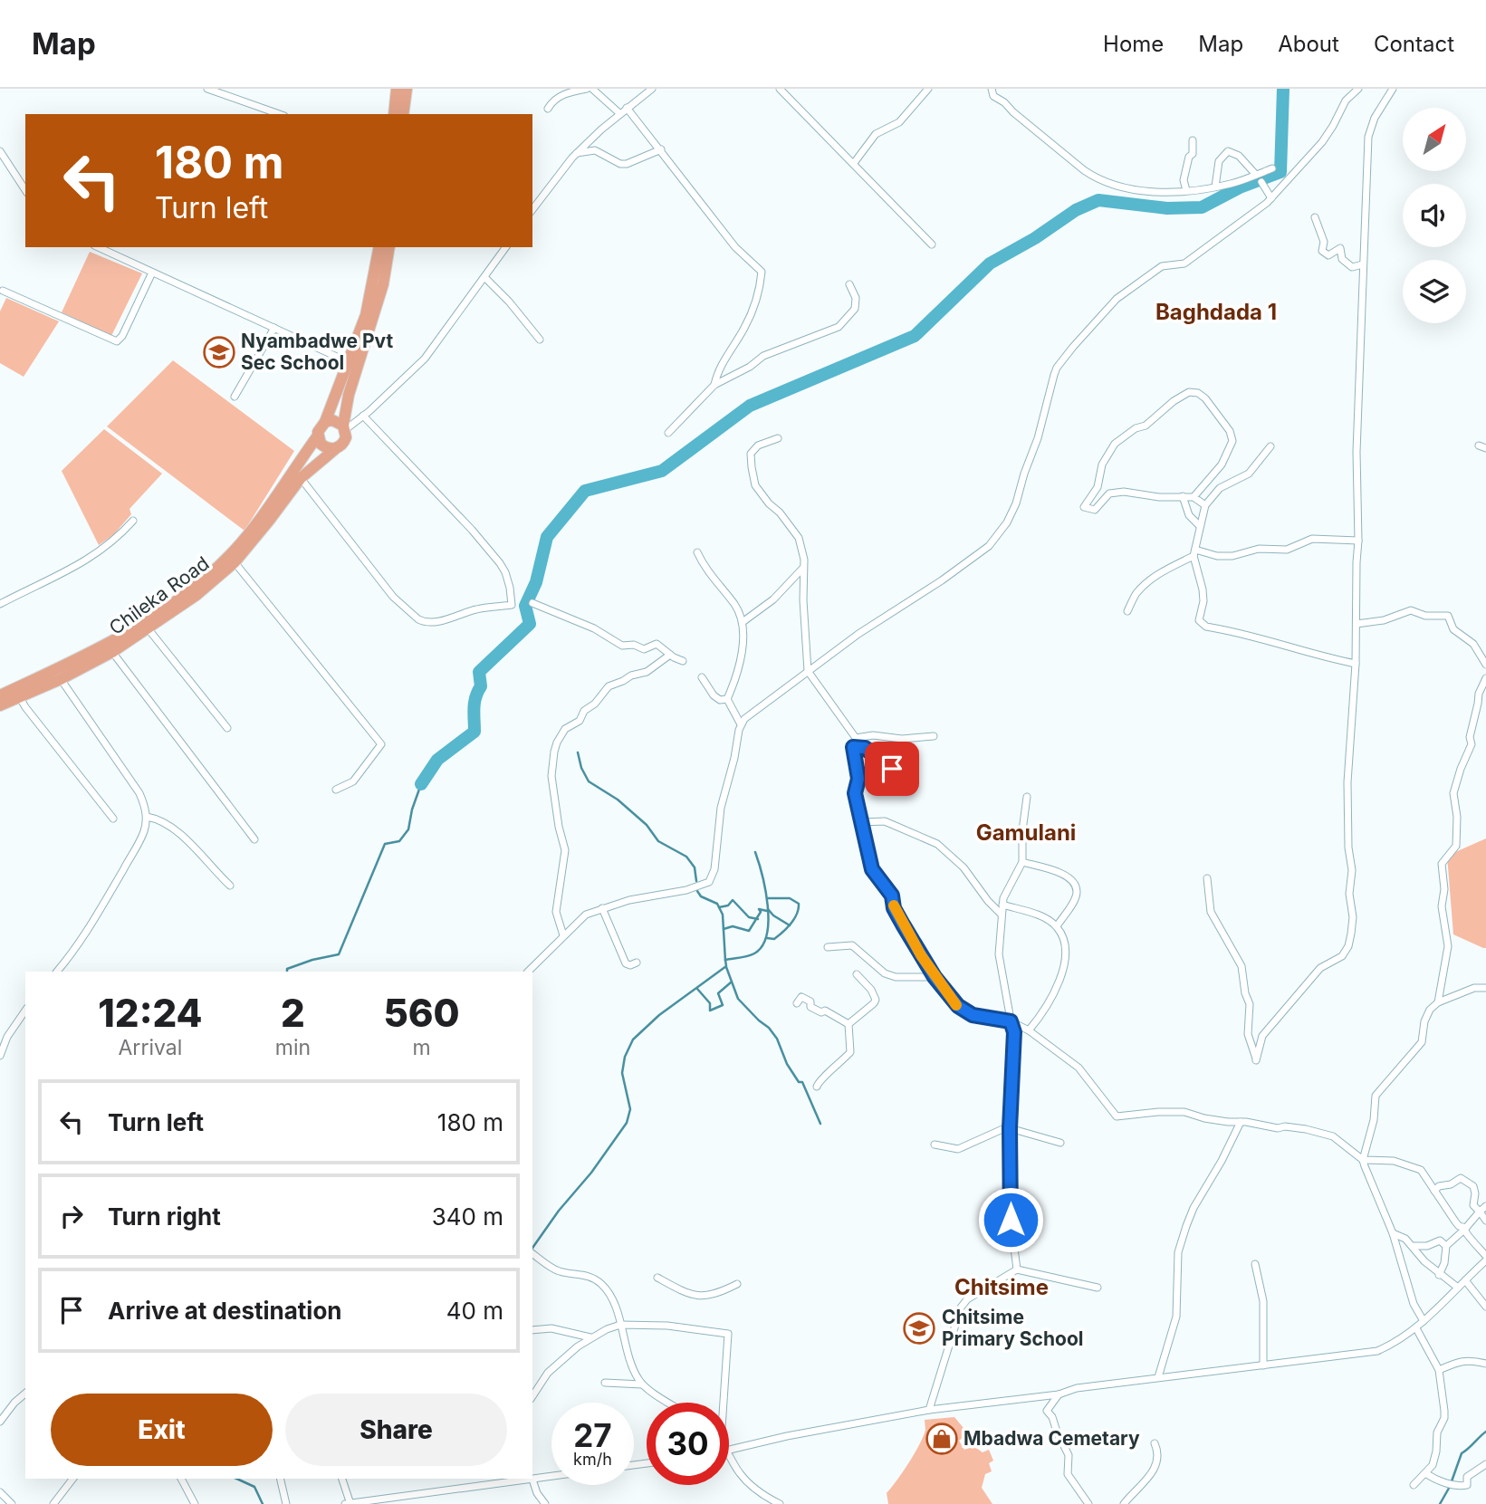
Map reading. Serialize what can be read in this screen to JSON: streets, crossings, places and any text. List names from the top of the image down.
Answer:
{
  "streets": {
    "highway": ["Chileka Road"]
  },
  "districts": ["Baghdada 1", "Gamulani", "Chitsime"],
  "places": {
    "school or university": ["Nyambadwe Pvt Sec School", "Chitsime Primary School"],
    "shop": ["Mbadwa Cemetary"]
  },
  "north": "top right",
  "page": {
    "header": "Map",
    "nav": [
      "Home",
      "Map",
      "About",
      "Contact"
    ],
    "turn": ["180 m", "Turn left"],
    "eta": [
      "12:24",
      "Arrival",
      "2",
      "min",
      "560",
      "m"
    ],
    "list": [
      {
        "name": "Turn left",
        "value": "180 m"
      },
      {
        "name": "Turn right",
        "value": "340 m"
      },
      {
        "name": "Arrive at destination",
        "value": "40 m"
      }
    ],
    "buttons": ["Exit", "Share"],
    "speed": "27 km/h",
    "limit": "30"
  }
}
